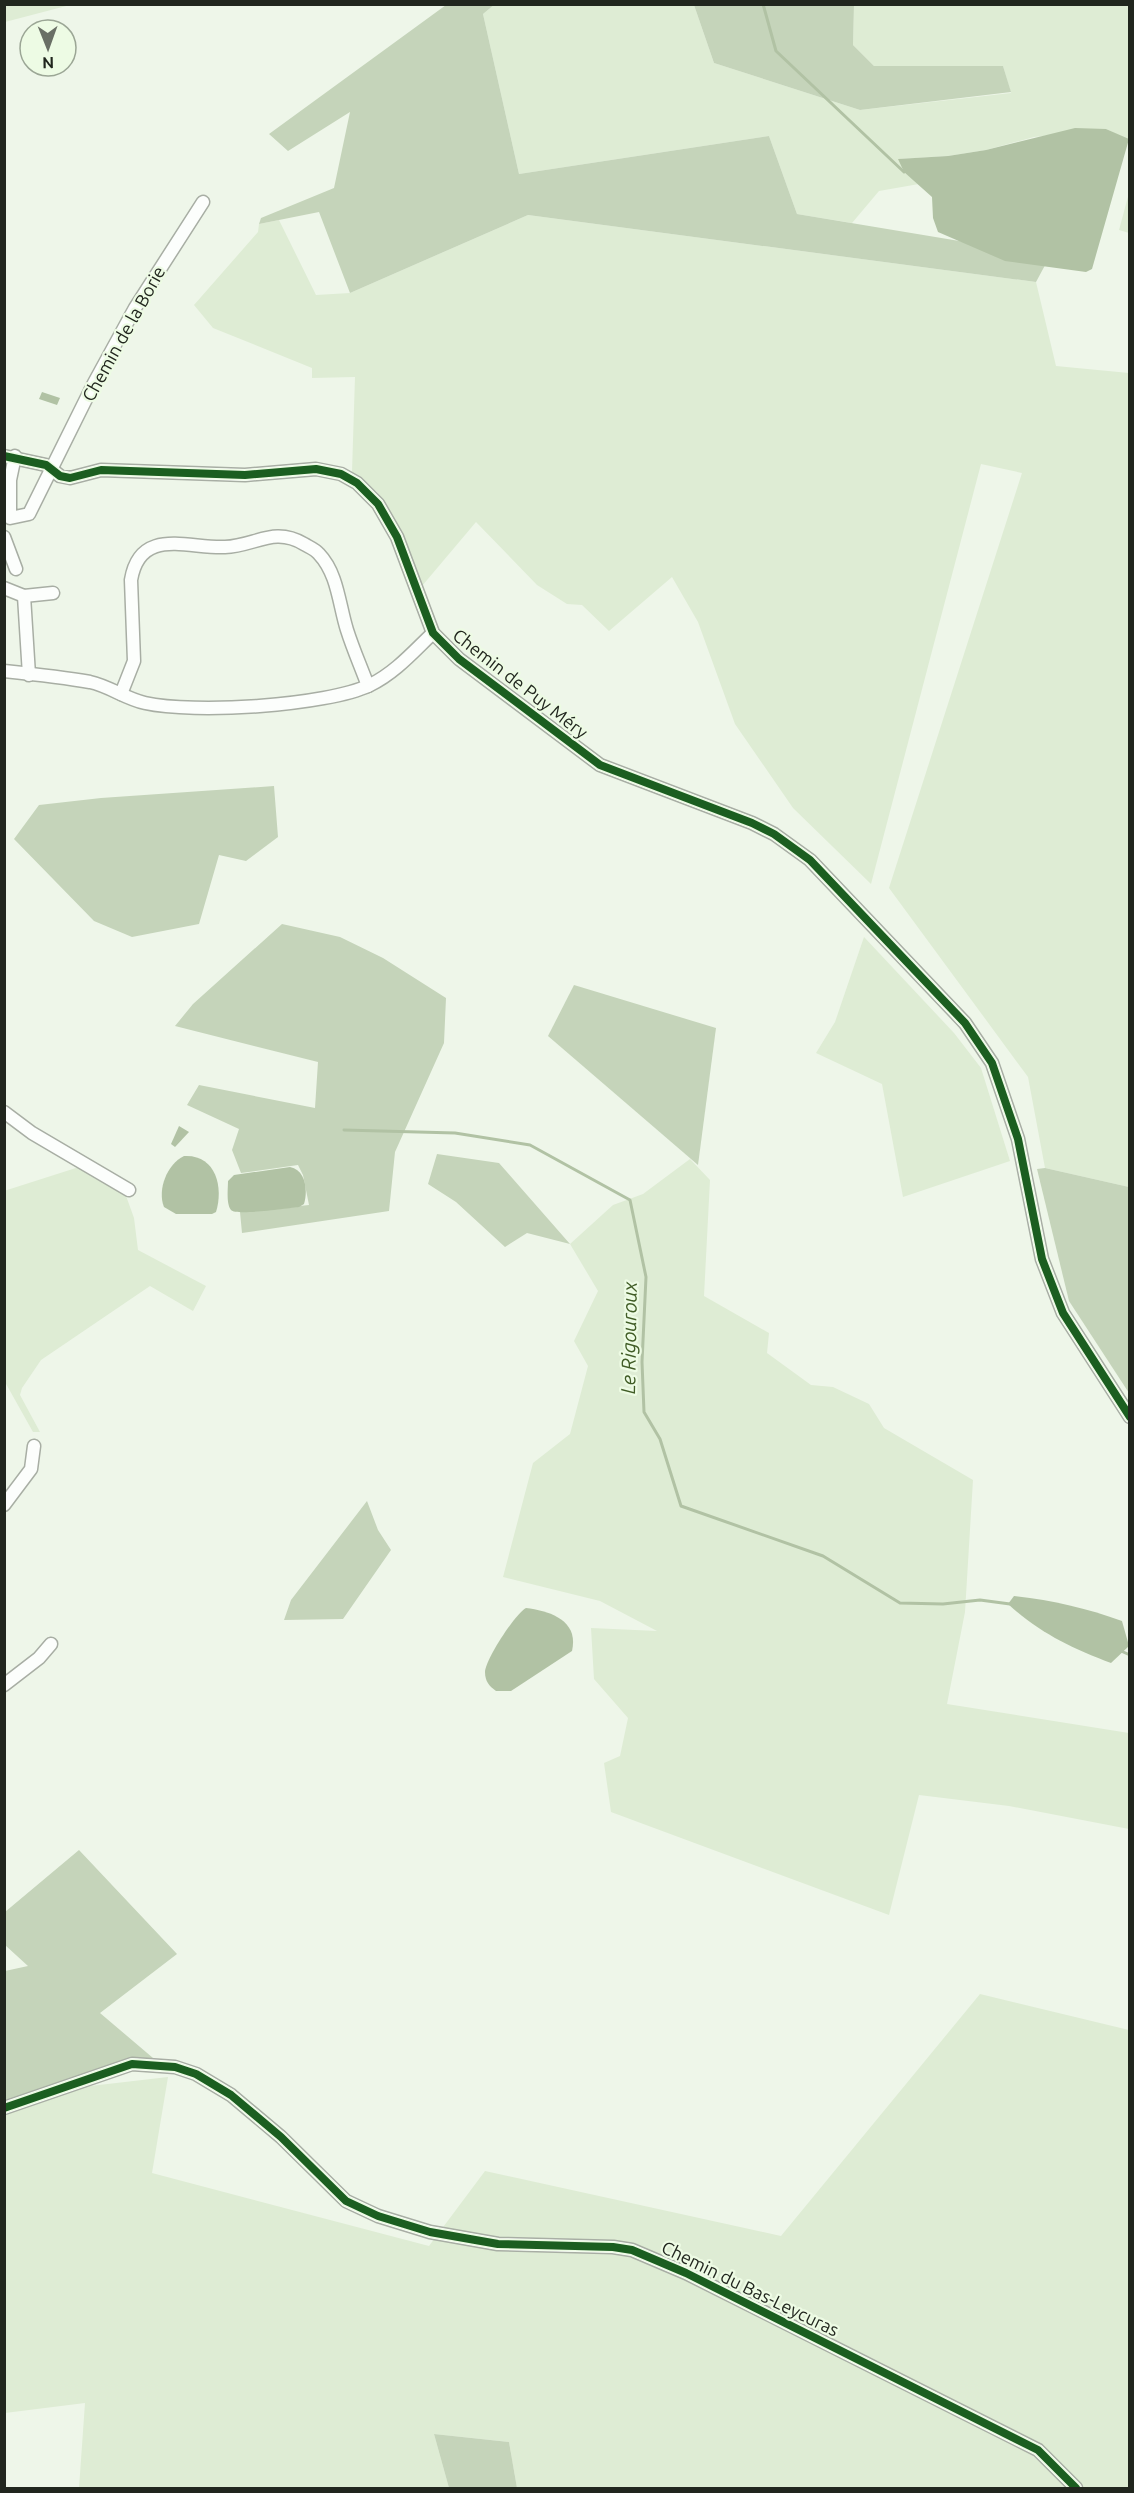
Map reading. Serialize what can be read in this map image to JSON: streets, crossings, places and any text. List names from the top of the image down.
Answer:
{
  "streets": {
    "street": ["Chemin de la Borie", "Chemin de Puy Méry", "Chemin du Bas-Leycuras"]
  },
  "crossings": [
    ["Chemin de la Borie", "Chemin de Puy Méry"]
  ],
  "water": ["Le Rigouroux"],
  "north": "bottom"
}
